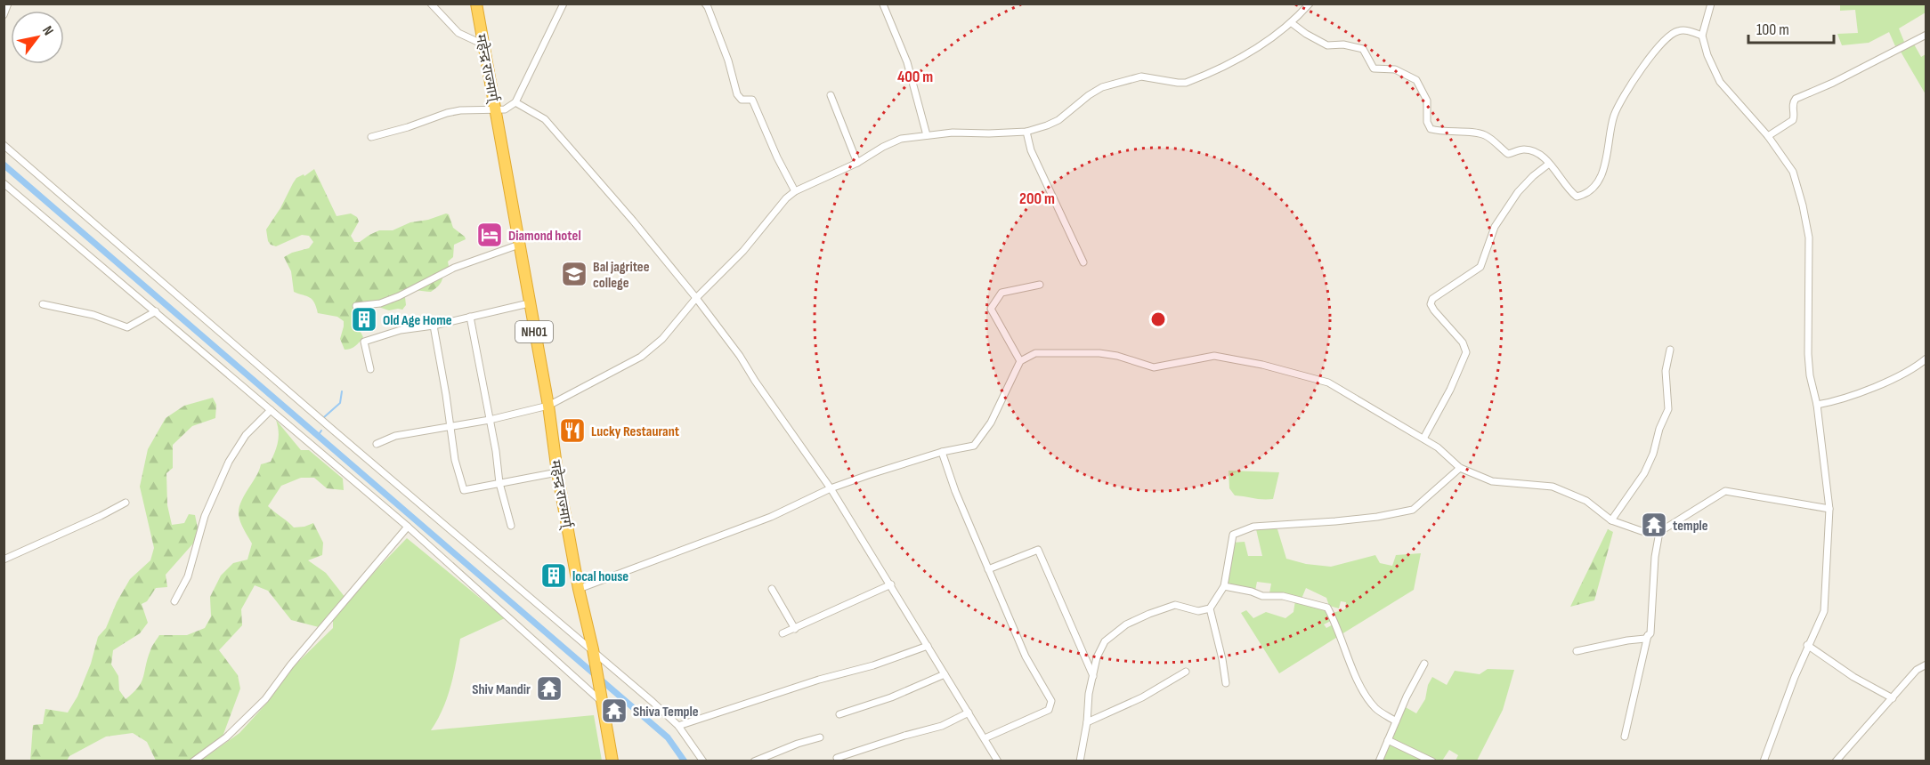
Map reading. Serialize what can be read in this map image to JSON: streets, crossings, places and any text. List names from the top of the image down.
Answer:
{
  "streets": {
    "highway": ["महेन्द्र राज्मार्ग्", "NH01"]
  },
  "places": {
    "hotel": ["Diamond hotel"],
    "school or university": ["Bal jagritee college"],
    "building": ["Old Age Home", "local house"],
    "restaurant": ["Lucky Restaurant"],
    "temple": ["temple", "Shiv Mandir", "Shiva Temple"]
  },
  "scale_bar": "100 m",
  "north": "top right",
  "rings": ["400 m", "200 m"]
}
